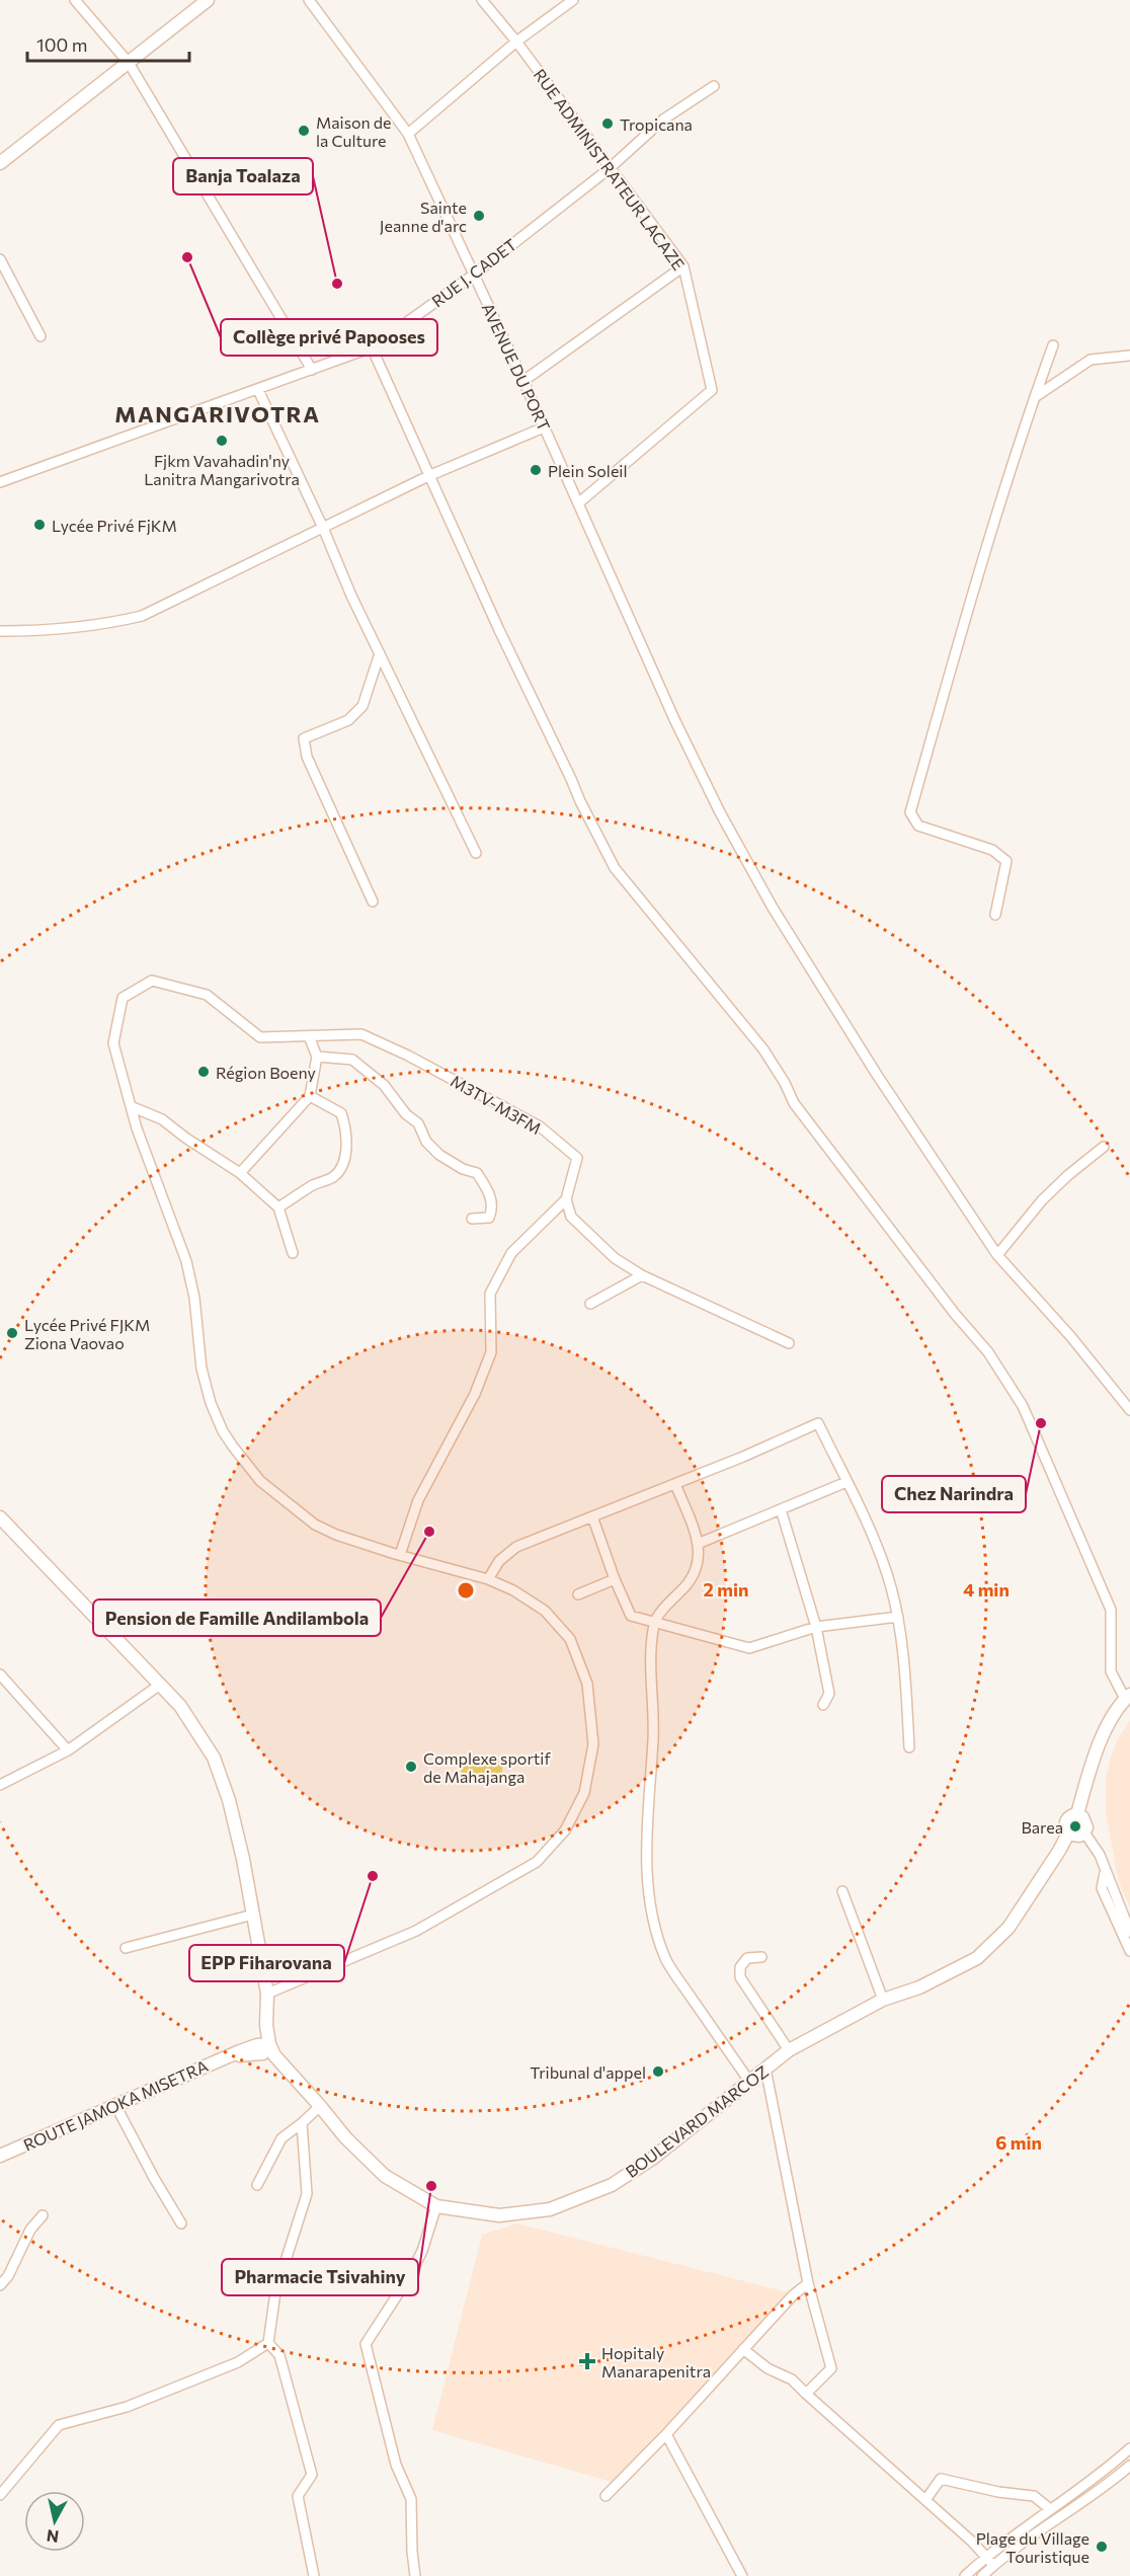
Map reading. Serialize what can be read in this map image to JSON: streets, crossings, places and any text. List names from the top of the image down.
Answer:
{
  "streets": {
    "main road": ["ROUTE JAMOKA MISETRA", "BOULEVARD MARCOZ"],
    "street": [
      "RUE ADMINISTRATEUR LACAZE",
      "RUE J. CADET",
      "AVENUE DU PORT",
      "M3TV-M3FM"
    ]
  },
  "crossings": [
    ["RUE ADMINISTRATEUR LACAZE", "RUE J. CADET"],
    ["RUE ADMINISTRATEUR LACAZE", "AVENUE DU PORT"],
    ["RUE J. CADET", "AVENUE DU PORT"],
    ["ROUTE JAMOKA MISETRA", "BOULEVARD MARCOZ"]
  ],
  "districts": ["MANGARIVOTRA"],
  "places": {
    "other": [
      "Tropicana",
      "Maison de la Culture",
      "Sainte Jeanne d'arc",
      "Collège privé Papooses",
      "Banja Toalaza",
      "Fjkm Vavahadin'ny Lanitra Mangarivotra",
      "Plein Soleil",
      "Lycée Privé FjKM",
      "Région Boeny",
      "Lycée Privé FJKM Ziona Vaovao",
      "Chez Narindra",
      "Pension de Famille Andilambola",
      "Complexe sportif de Mahajanga",
      "Barea",
      "EPP Fiharovana",
      "Tribunal d'appel",
      "Pharmacie Tsivahiny",
      "Plage du Village Touristique"
    ],
    "health": ["Hopitaly Manarapenitra"]
  },
  "scale_bar": "100 m",
  "north": "bottom",
  "rings": ["2 min", "4 min", "6 min"]
}
